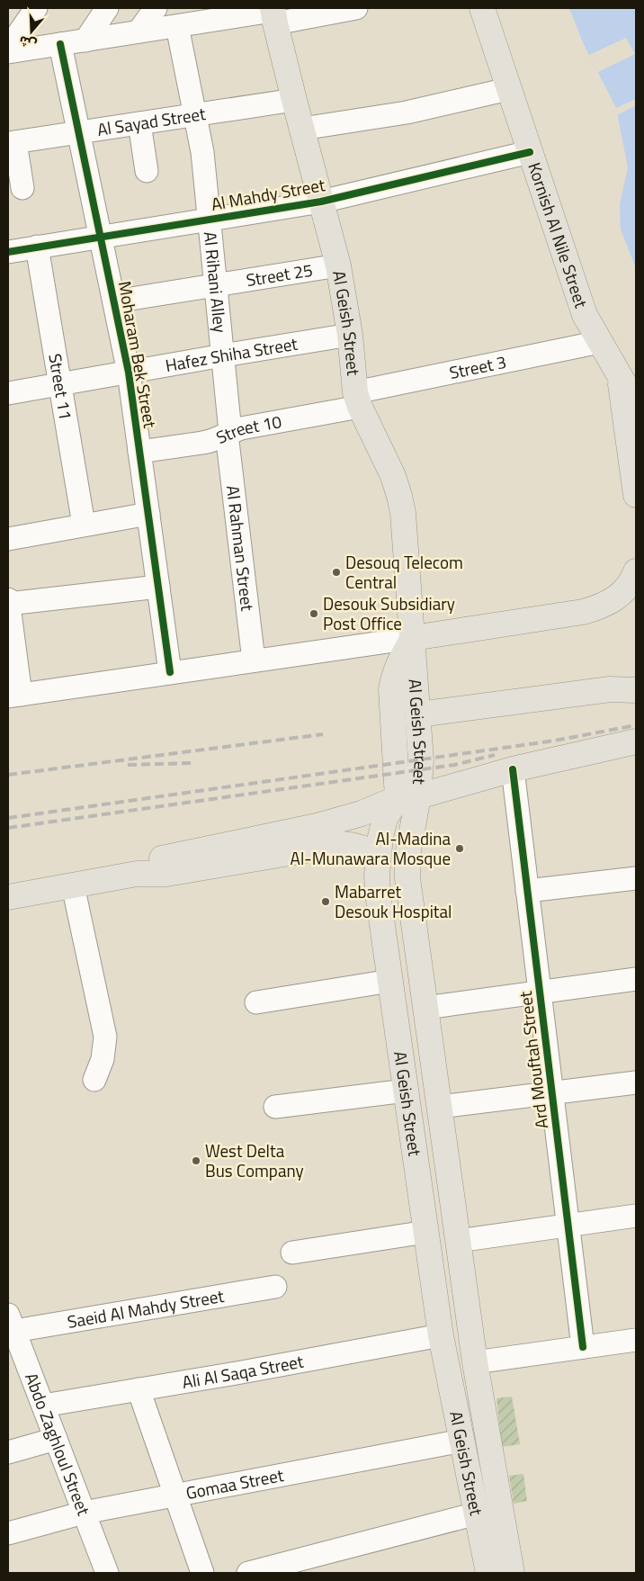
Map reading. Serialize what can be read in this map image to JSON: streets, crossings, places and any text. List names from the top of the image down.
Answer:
{
  "streets": {
    "main road": ["Kornish Al Nile Street", "Al Geish Street"],
    "street": [
      "Al Sayad Street",
      "Al Mahdy Street",
      "Street 25",
      "Al Rihani Alley",
      "Moharam Bek Street",
      "Hafez Shiha Street",
      "Street 3",
      "Street 11",
      "Street 10",
      "Al Rahman Street",
      "Ard Mouftah Street",
      "Saeid Al Mahdy Street",
      "Ali Al Saqa Street",
      "Abdo Zaghloul Street",
      "Gomaa Street"
    ]
  },
  "crossings": [
    ["Al Sayad Street", "Al Rihani Alley"],
    ["Al Sayad Street", "Al Geish Street"],
    ["Al Sayad Street", "Moharam Bek Street"],
    ["Al Mahdy Street", "Kornish Al Nile Street"],
    ["Al Mahdy Street", "Al Rihani Alley"],
    ["Al Mahdy Street", "Al Geish Street"],
    ["Al Mahdy Street", "Moharam Bek Street"],
    ["Al Mahdy Street", "Street 11"],
    ["Kornish Al Nile Street", "Street 3"],
    ["Street 25", "Al Rihani Alley"],
    ["Street 25", "Al Geish Street"],
    ["Street 25", "Moharam Bek Street"],
    ["Al Rihani Alley", "Hafez Shiha Street"],
    ["Al Rihani Alley", "Street 10"],
    ["Al Rihani Alley", "Al Rahman Street"],
    ["Al Geish Street", "Hafez Shiha Street"],
    ["Al Geish Street", "Street 3"],
    ["Al Geish Street", "Street 10"],
    ["Al Geish Street", "Ali Al Saqa Street"],
    ["Al Geish Street", "Gomaa Street"],
    ["Moharam Bek Street", "Hafez Shiha Street"],
    ["Moharam Bek Street", "Street 10"],
    ["Hafez Shiha Street", "Street 11"],
    ["Street 3", "Street 10"],
    ["Street 10", "Al Rahman Street"],
    ["Saeid Al Mahdy Street", "Abdo Zaghloul Street"],
    ["Ali Al Saqa Street", "Abdo Zaghloul Street"],
    ["Abdo Zaghloul Street", "Gomaa Street"]
  ],
  "places": [
    "Desouq Telecom Central",
    "Desouk Subsidiary Post Office",
    "Al-Madina Al-Munawara Mosque",
    "Mabarret Desouk Hospital",
    "West Delta Bus Company"
  ],
  "north": "bottom"
}
